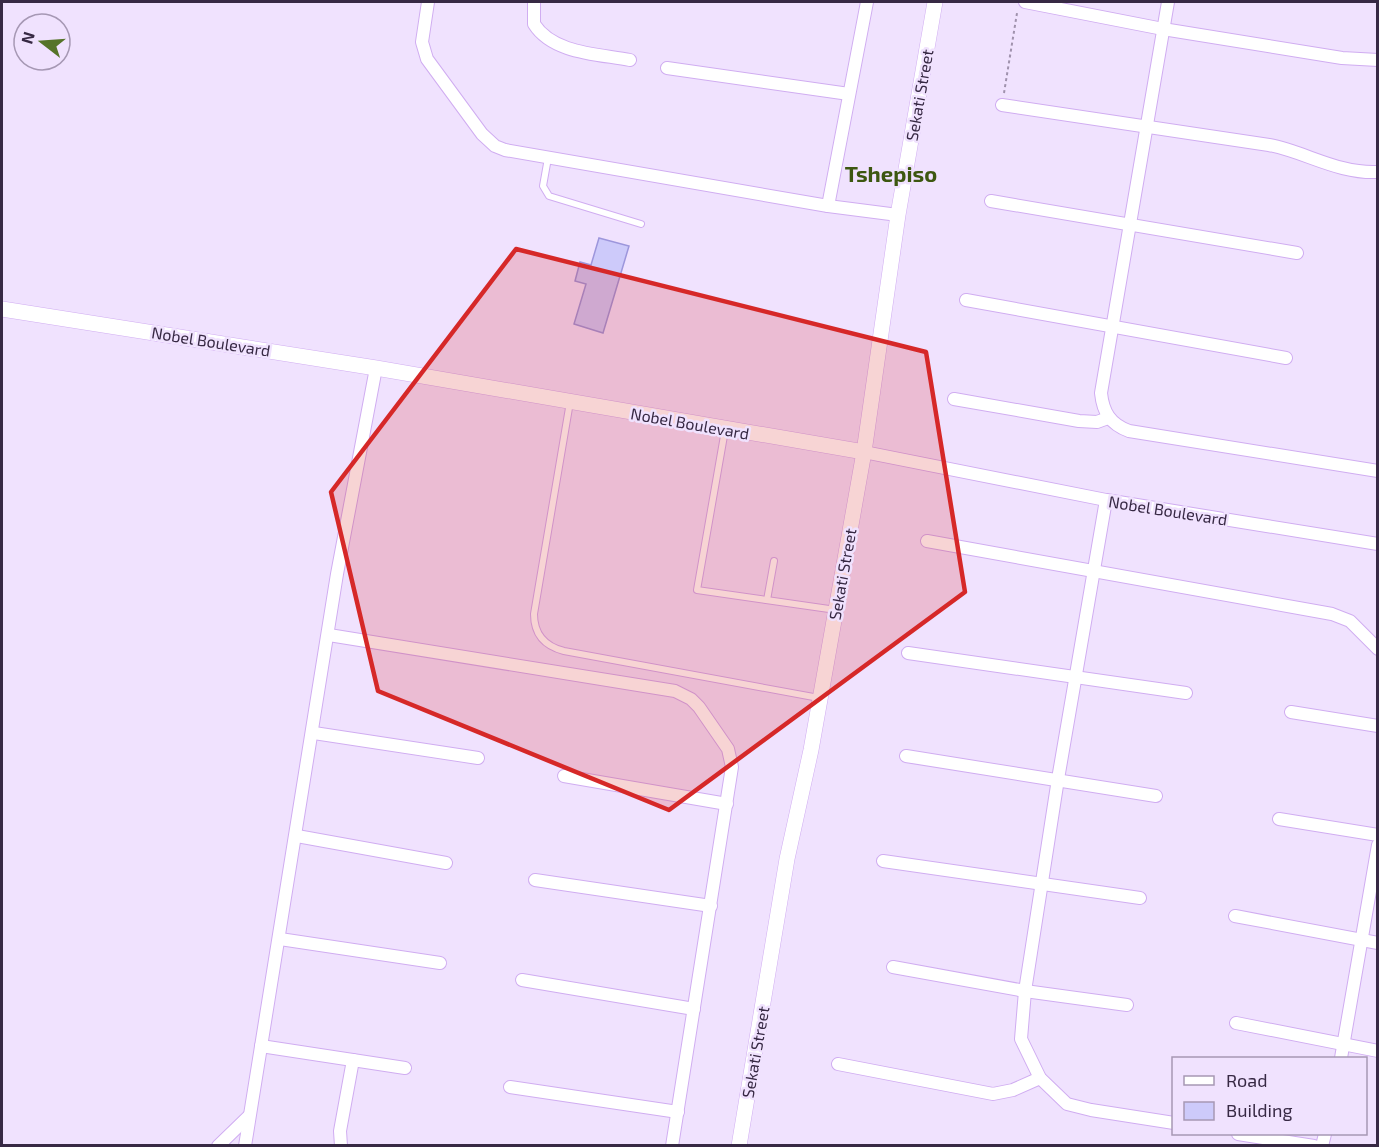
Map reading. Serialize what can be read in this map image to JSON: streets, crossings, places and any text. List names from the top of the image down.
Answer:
{
  "streets": {
    "street": ["Sekati Street", "Nobel Boulevard"]
  },
  "crossings": [
    ["Sekati Street", "Nobel Boulevard"]
  ],
  "districts": ["Tshepiso"],
  "legend": ["Road", "Building"],
  "north": "left"
}
